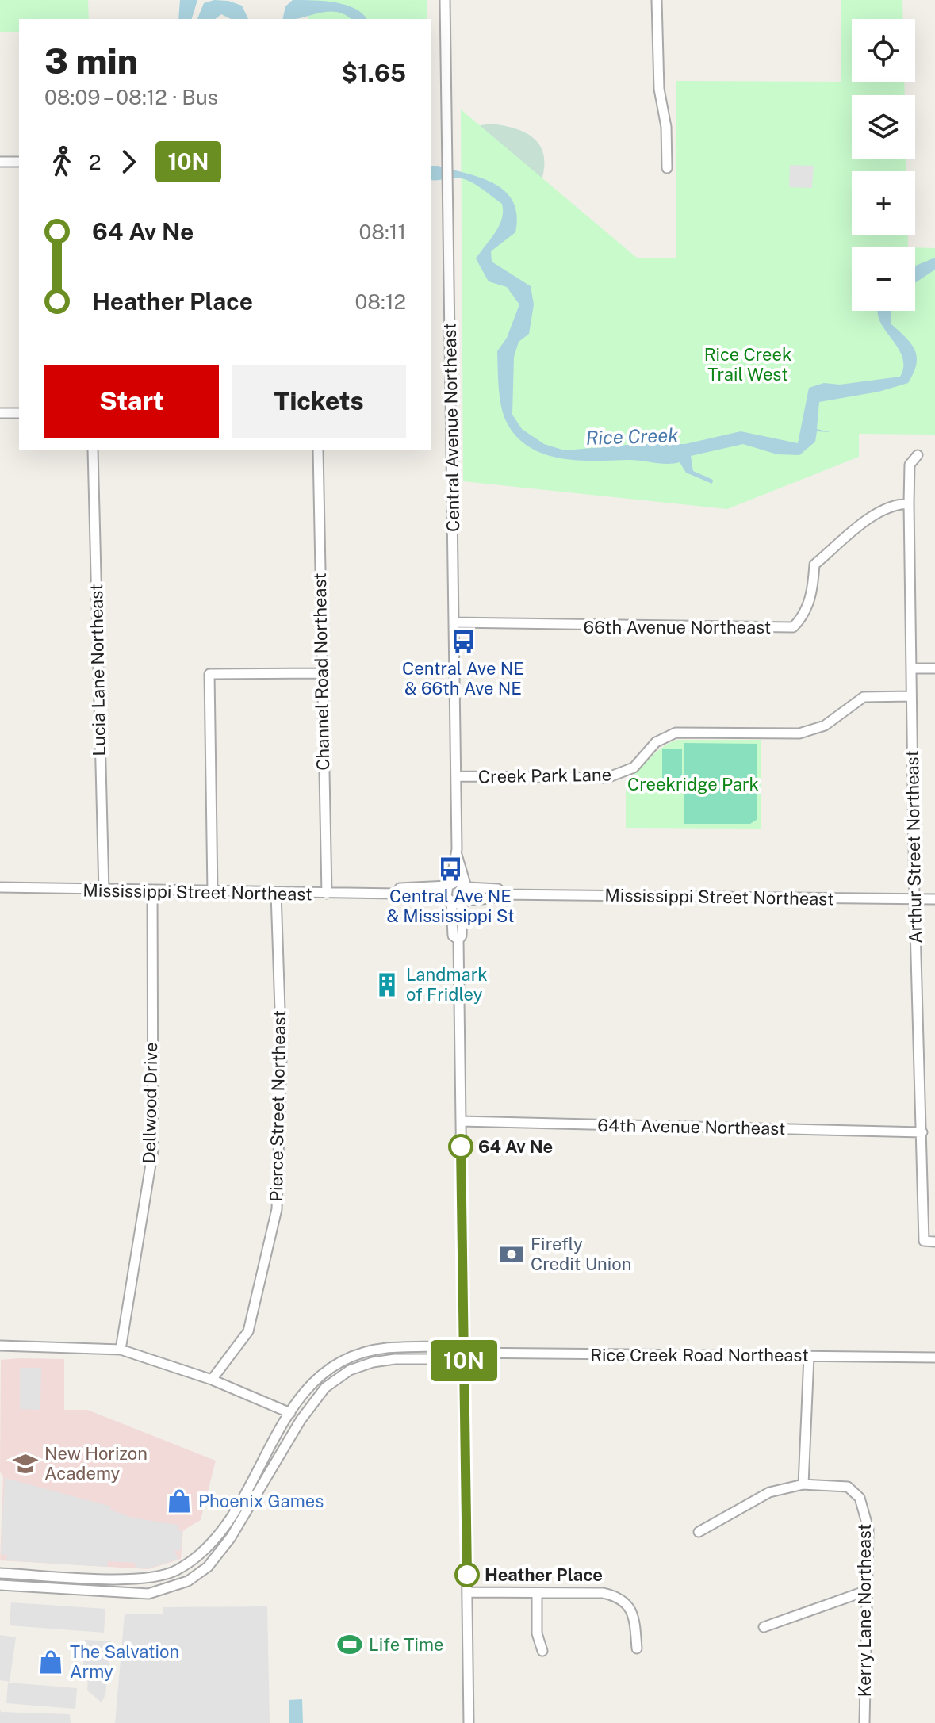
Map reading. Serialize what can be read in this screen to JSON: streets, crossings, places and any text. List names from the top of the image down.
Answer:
{
  "streets": {
    "street": [
      "Central Avenue Northeast",
      "66th Avenue Northeast",
      "Lucia Lane Northeast",
      "Channel Road Northeast",
      "Creek Park Lane",
      "Arthur Street Northeast",
      "Mississippi Street Northeast",
      "Dellwood Drive",
      "Pierce Street Northeast",
      "64th Avenue Northeast",
      "Rice Creek Road Northeast",
      "Kerry Lane Northeast"
    ]
  },
  "crossings": [
    ["Central Avenue Northeast", "66th Avenue Northeast"],
    ["Central Avenue Northeast", "Creek Park Lane"],
    ["Central Avenue Northeast", "Mississippi Street Northeast"],
    ["66th Avenue Northeast", "Arthur Street Northeast"],
    ["Lucia Lane Northeast", "Mississippi Street Northeast"],
    ["Channel Road Northeast", "Mississippi Street Northeast"],
    ["Creek Park Lane", "Arthur Street Northeast"],
    ["Arthur Street Northeast", "Mississippi Street Northeast"],
    ["Arthur Street Northeast", "64th Avenue Northeast"],
    ["Mississippi Street Northeast", "Dellwood Drive"],
    ["Mississippi Street Northeast", "Pierce Street Northeast"]
  ],
  "water": ["Rice Creek"],
  "parks": ["Rice Creek Trail West", "Creekridge Park"],
  "places": {
    "bus stop": ["Central Ave NE & 66th Ave NE", "Central Ave NE & Mississippi St"],
    "building": ["Landmark of Fridley"],
    "other": ["64 Av Ne", "Heather Place"],
    "bank": ["Firefly Credit Union"],
    "school or university": ["New Horizon Academy"],
    "shop": ["Phoenix Games", "The Salvation Army"],
    "sports": ["Life Time"]
  },
  "lines": ["bus line 10N"],
  "page": {
    "on_map": "10N",
    "map_buttons": ["+", "−"],
    "heading": ["3 min", "08:09 – 08:12 · Bus", "$1.65"],
    "legs": ["2", "10N"],
    "list": [
      {
        "name": "64 Av Ne",
        "value": "08:11"
      },
      {
        "name": "Heather Place",
        "value": "08:12"
      }
    ],
    "buttons": ["Start", "Tickets"]
  }
}
